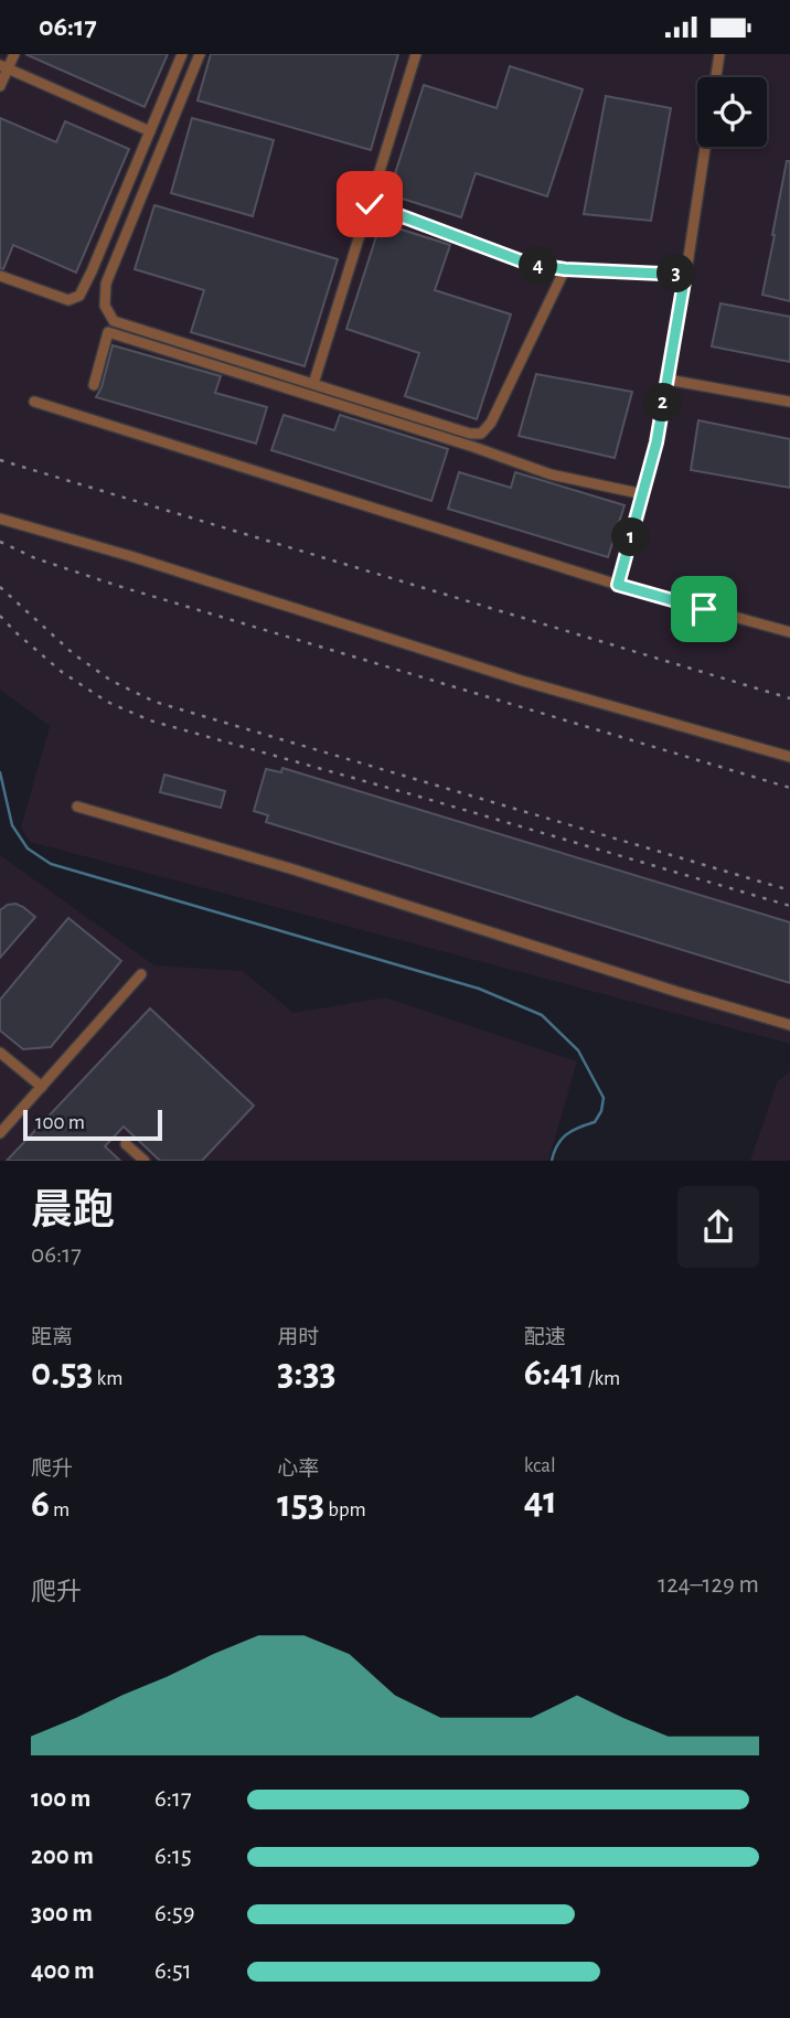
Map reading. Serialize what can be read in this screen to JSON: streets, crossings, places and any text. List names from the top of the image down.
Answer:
{
  "scale_bar": "100 m",
  "page": {
    "status": "06:17",
    "pins": [
      "4",
      "3",
      "2",
      "1"
    ],
    "scale": "100 m",
    "heading": ["晨跑", "06:17"],
    "stats": [
      ["距离", "0.53 km"],
      ["用时", "3:33"],
      ["配速", "6:41 /km"],
      ["爬升", "6 m"],
      ["心率", "153 bpm"],
      ["kcal", "41"]
    ],
    "chart": ["爬升", "124–129 m"],
    "list": [
      {
        "name": "100 m",
        "note": "6:17"
      },
      {
        "name": "200 m",
        "note": "6:15"
      },
      {
        "name": "300 m",
        "note": "6:59"
      },
      {
        "name": "400 m",
        "note": "6:51"
      }
    ]
  }
}
